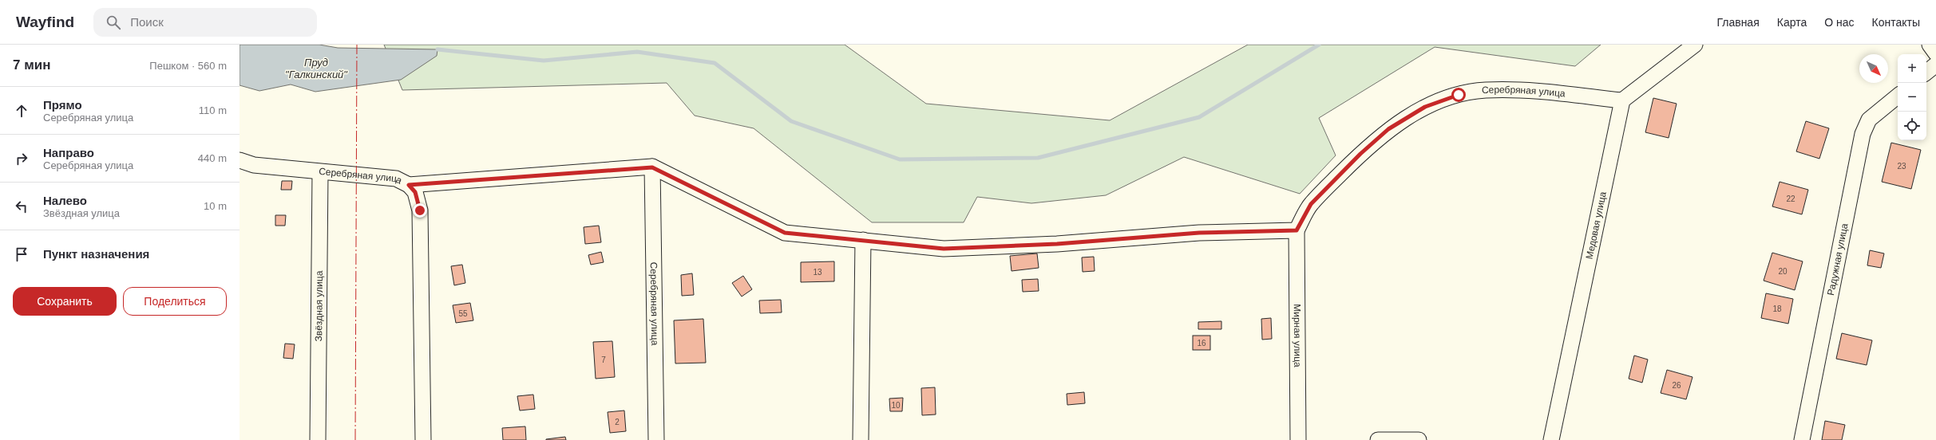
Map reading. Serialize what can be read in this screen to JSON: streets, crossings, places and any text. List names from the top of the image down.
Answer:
{
  "streets": {
    "street": [
      "Серебряная улица",
      "Медовая улица",
      "Радужная улица",
      "Звёздная улица",
      "Мирная улица"
    ]
  },
  "crossings": [
    ["Серебряная улица", "Медовая улица"],
    ["Серебряная улица", "Звёздная улица"],
    ["Серебряная улица", "Мирная улица"]
  ],
  "water": ["Пруд \"Галкинский\""],
  "house_numbers": [
    "23",
    "22",
    "20",
    "13",
    "18",
    "55",
    "16",
    "7",
    "26",
    "10",
    "2"
  ],
  "north": "bottom right",
  "page": {
    "header": "Wayfind",
    "search": "Поиск",
    "nav": [
      "Главная",
      "Карта",
      "О нас",
      "Контакты"
    ],
    "heading": ["7 мин", "Пешком · 560 m"],
    "map_buttons": ["+", "−"],
    "list": [
      ["Прямо", "Серебряная улица", "110 m"],
      ["Направо", "Серебряная улица", "440 m"],
      ["Налево", "Звёздная улица", "10 m"],
      "Пункт назначения"
    ],
    "buttons": ["Сохранить", "Поделиться"]
  }
}
